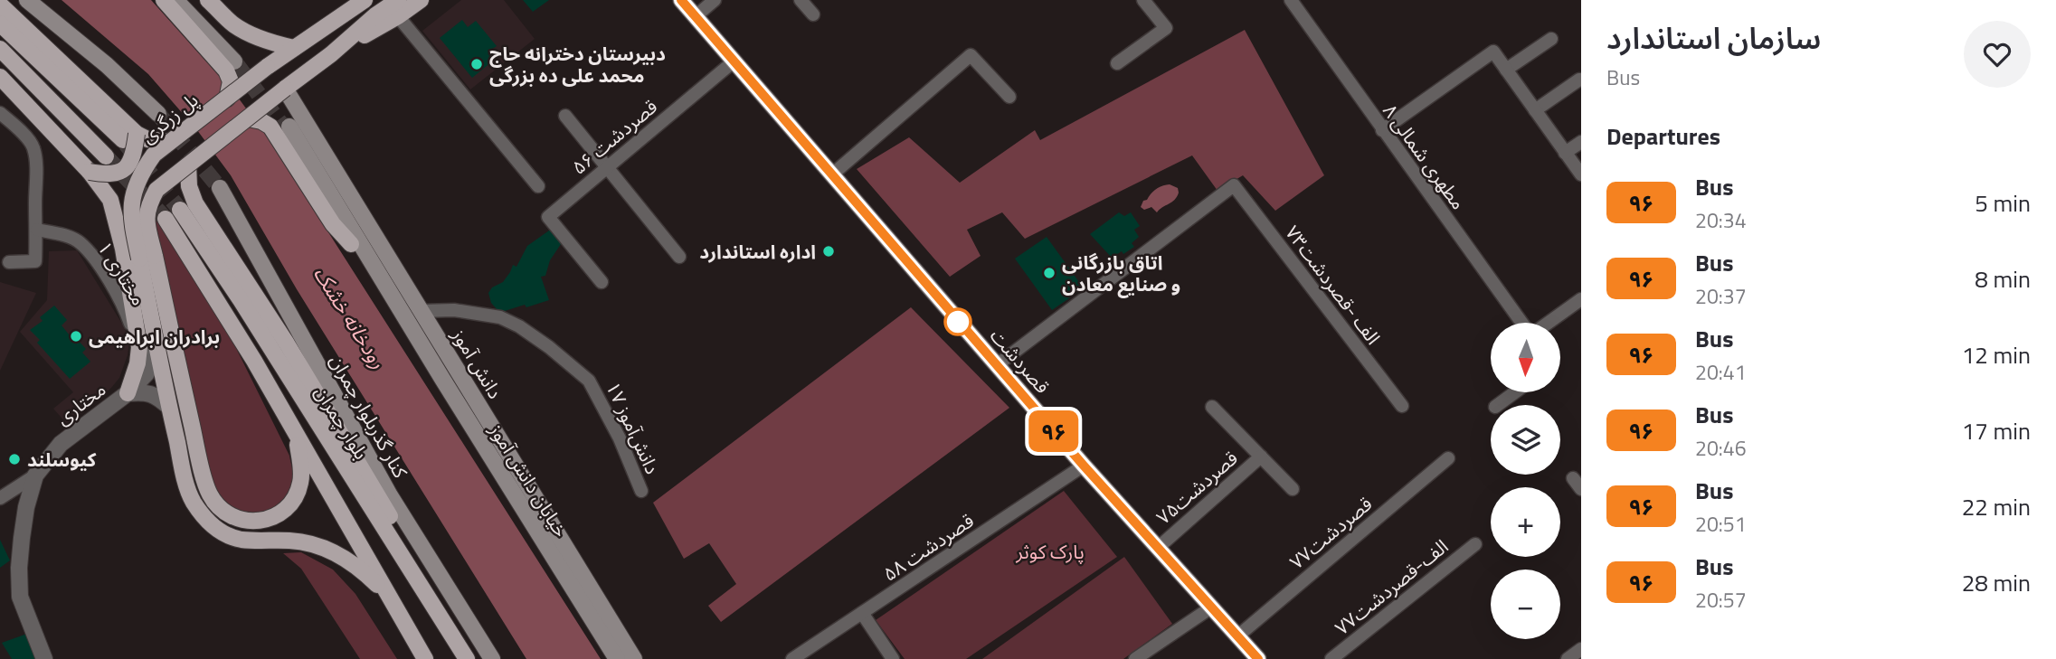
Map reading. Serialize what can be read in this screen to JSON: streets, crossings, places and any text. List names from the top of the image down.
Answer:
{
  "streets": {
    "main road": [
      "پل زرگری",
      "قصردشت",
      "دانش آموز",
      "کنار گذربلوار چمران",
      "بلوار چمران",
      "خیابان دانش آموز"
    ],
    "street": [
      "۵۶ قصردشت",
      "۸ مطهری شمالی",
      "۱ مختاری",
      "الف -قصردشت۷۳",
      "مختاری",
      "دانش‌آموز ۱۷",
      "قصردشت۷۵",
      "قصردشت۷۷",
      "قصردشت ۵۸",
      "۷۷الف-قصردشت"
    ]
  },
  "crossings": [
    ["۵۶ قصردشت", "قصردشت"],
    ["الف -قصردشت۷۳", "قصردشت"],
    ["قصردشت", "قصردشت۷۵"],
    ["قصردشت", "قصردشت۷۷"],
    ["قصردشت", "قصردشت ۵۸"],
    ["دانش آموز", "دانش‌آموز ۱۷"]
  ],
  "water": ["رودخانه خشک"],
  "parks": ["پارک کوثر"],
  "places": [
    "دبیرستان دخترانه حاج محمد علی ده بزرگی",
    "اداره استاندارد",
    "اتاق بازرگانی و صنایع معادن",
    "برادران ابراهیمی",
    "کیوسلند"
  ],
  "lines": ["bus line ۹۶"],
  "north": "bottom",
  "page": {
    "on_map": "۹۶",
    "heading": [
      ["سازمان استاندارد", "Bus"],
      "Departures"
    ],
    "list": [
      {
        "mark": "۹۶",
        "name": "Bus",
        "note": "20:34",
        "value": "5 min"
      },
      {
        "mark": "۹۶",
        "name": "Bus",
        "note": "20:37",
        "value": "8 min"
      },
      {
        "mark": "۹۶",
        "name": "Bus",
        "note": "20:41",
        "value": "12 min"
      },
      {
        "mark": "۹۶",
        "name": "Bus",
        "note": "20:46",
        "value": "17 min"
      },
      {
        "mark": "۹۶",
        "name": "Bus",
        "note": "20:51",
        "value": "22 min"
      },
      {
        "mark": "۹۶",
        "name": "Bus",
        "note": "20:57",
        "value": "28 min"
      }
    ],
    "map_buttons": ["+", "−"]
  }
}
